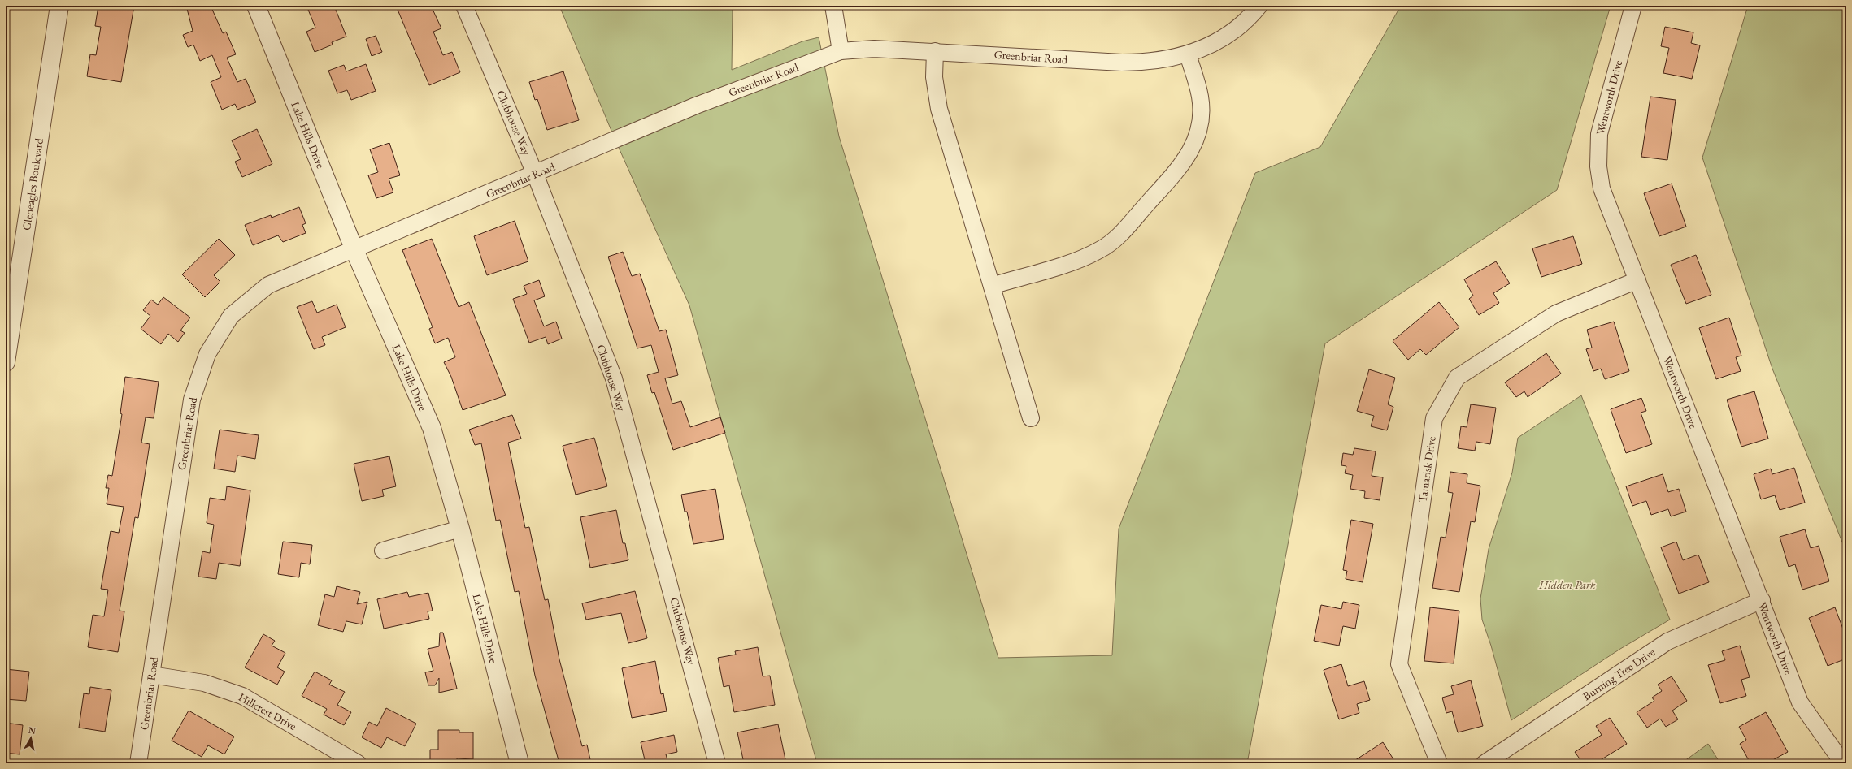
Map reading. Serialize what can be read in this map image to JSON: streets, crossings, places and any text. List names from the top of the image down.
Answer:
{
  "streets": {
    "street": [
      "Greenbriar Road",
      "Wentworth Drive",
      "Clubhouse Way",
      "Lake Hills Drive",
      "Gleneagles Boulevard",
      "Tamarisk Drive",
      "Burning Tree Drive",
      "Hillcrest Drive"
    ]
  },
  "crossings": [
    ["Greenbriar Road", "Clubhouse Way"],
    ["Greenbriar Road", "Lake Hills Drive"],
    ["Greenbriar Road", "Hillcrest Drive"],
    ["Wentworth Drive", "Tamarisk Drive"],
    ["Wentworth Drive", "Burning Tree Drive"]
  ],
  "parks": ["Hidden Park"],
  "north": "top"
}
